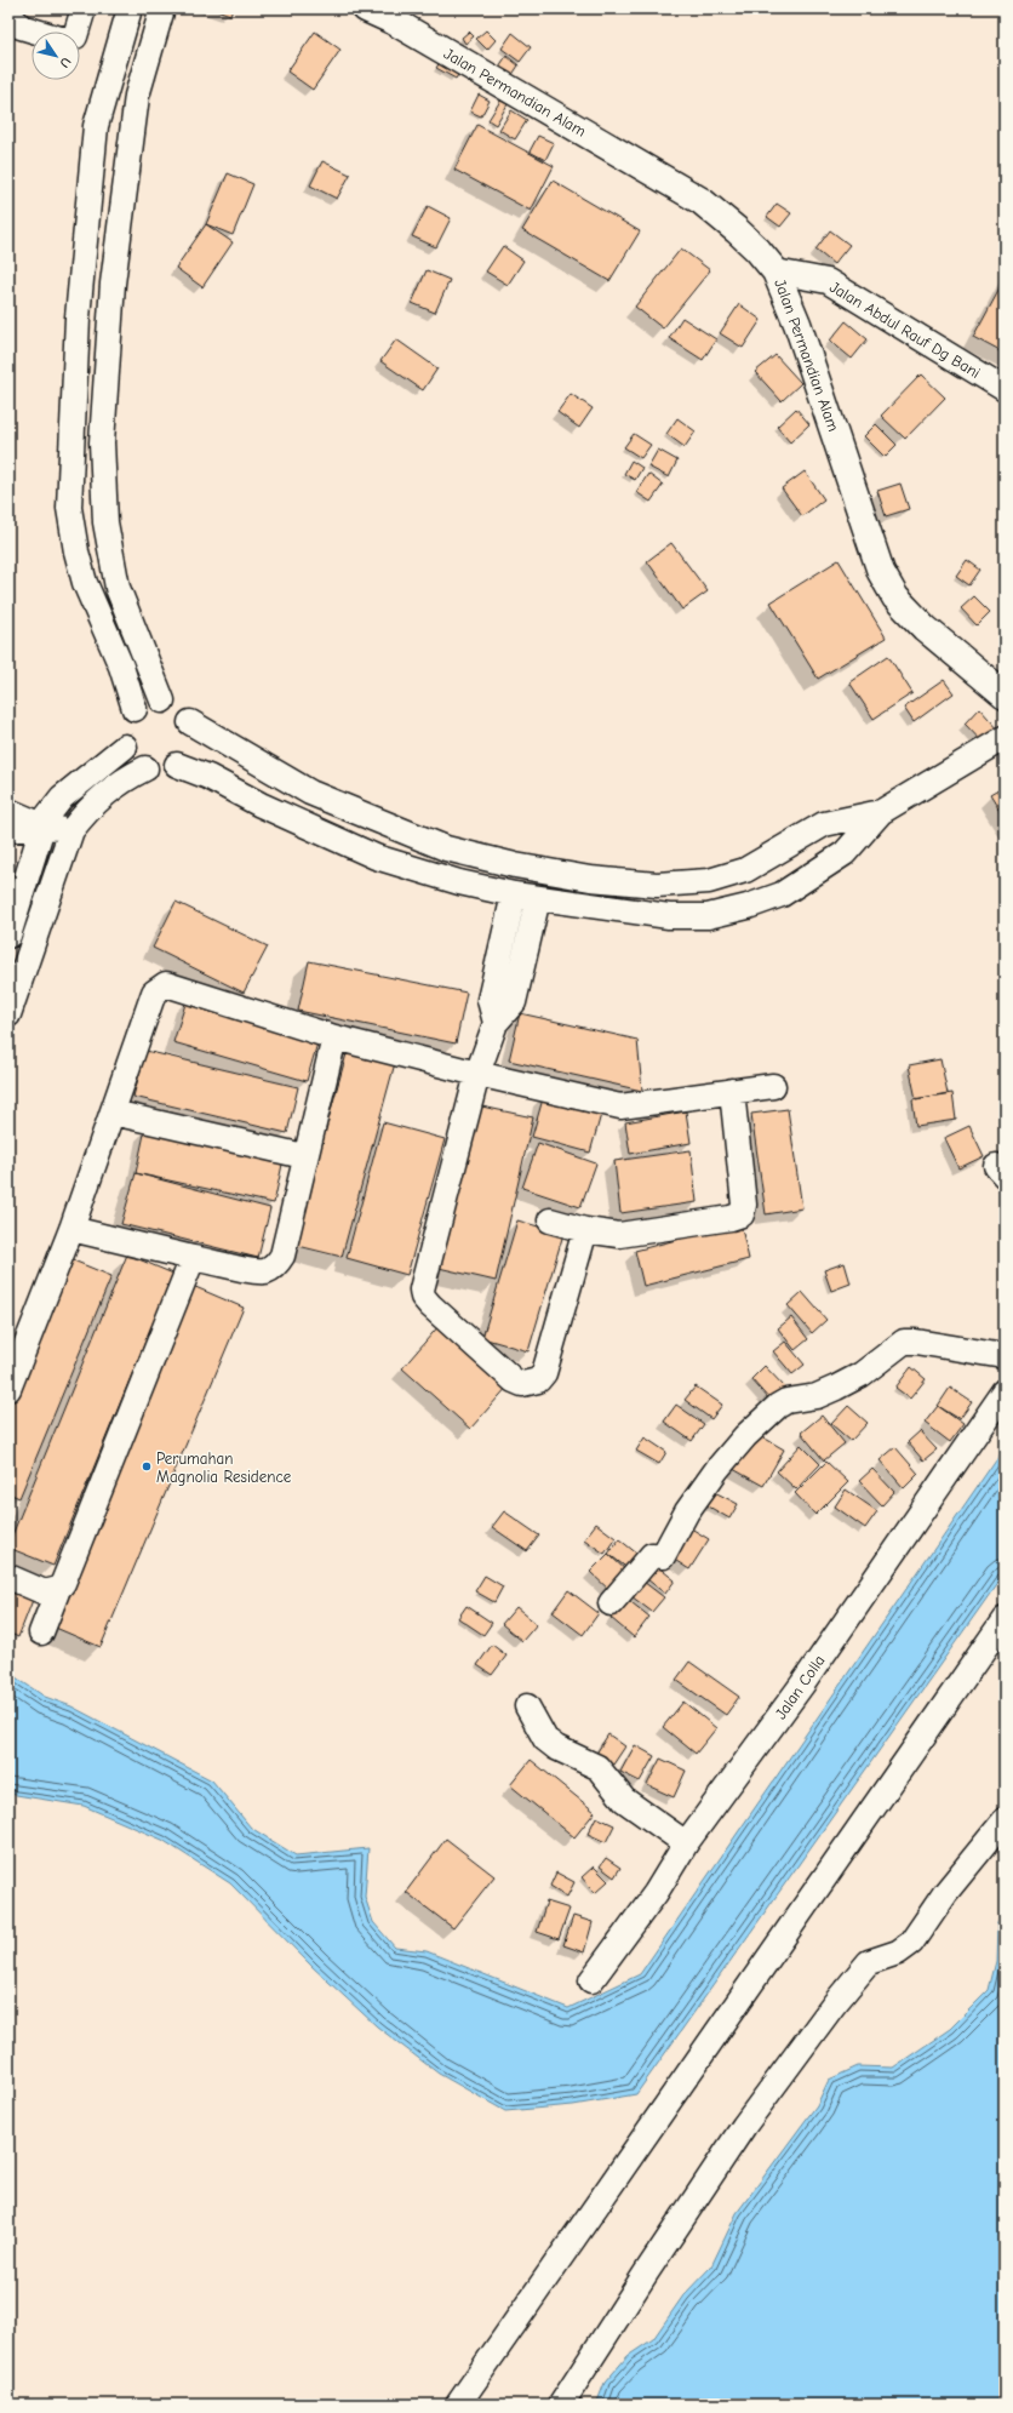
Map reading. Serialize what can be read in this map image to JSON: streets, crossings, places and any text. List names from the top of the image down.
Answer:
{
  "streets": {
    "main road": ["Jalan Permandian Alam"],
    "street": ["Jalan Abdul Rauf Dg Bani", "Jalan Colla"]
  },
  "crossings": [
    ["Jalan Permandian Alam", "Jalan Abdul Rauf Dg Bani"]
  ],
  "places": ["Perumahan Magnolia Residence"],
  "north": "bottom right"
}
